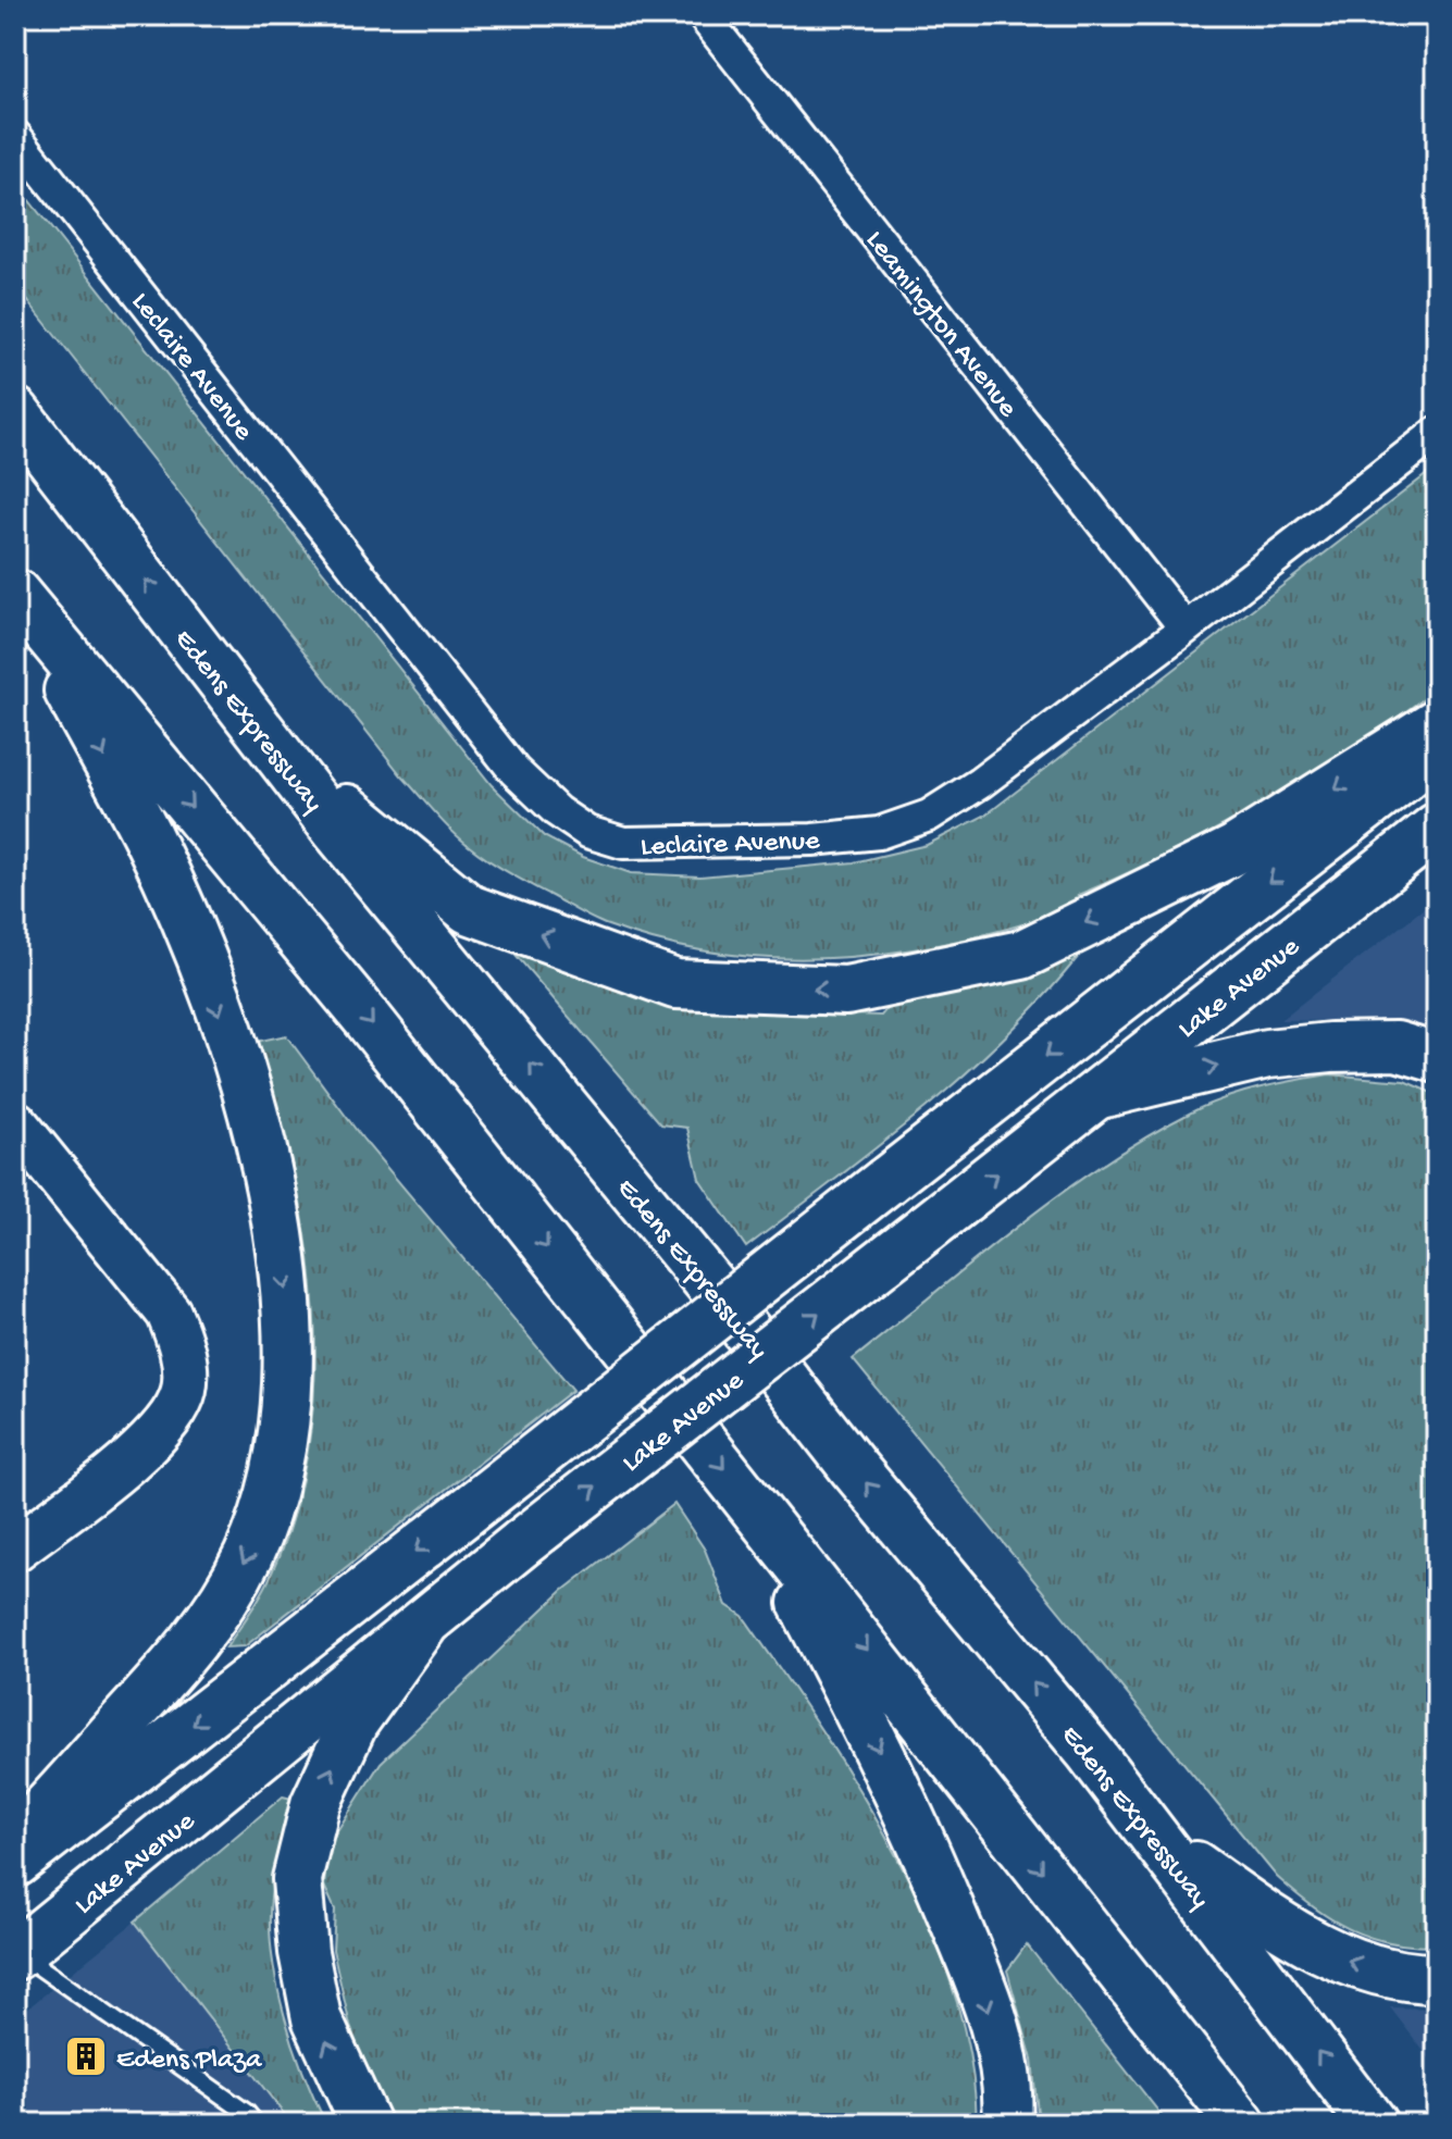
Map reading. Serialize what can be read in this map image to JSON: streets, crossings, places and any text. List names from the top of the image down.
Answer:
{
  "streets": {
    "main road": ["Edens Expressway", "Lake Avenue"],
    "street": ["Leamington Avenue", "Leclaire Avenue"]
  },
  "crossings": [
    ["Leamington Avenue", "Leclaire Avenue"]
  ],
  "places": {
    "building": ["Edens Plaza"]
  }
}
